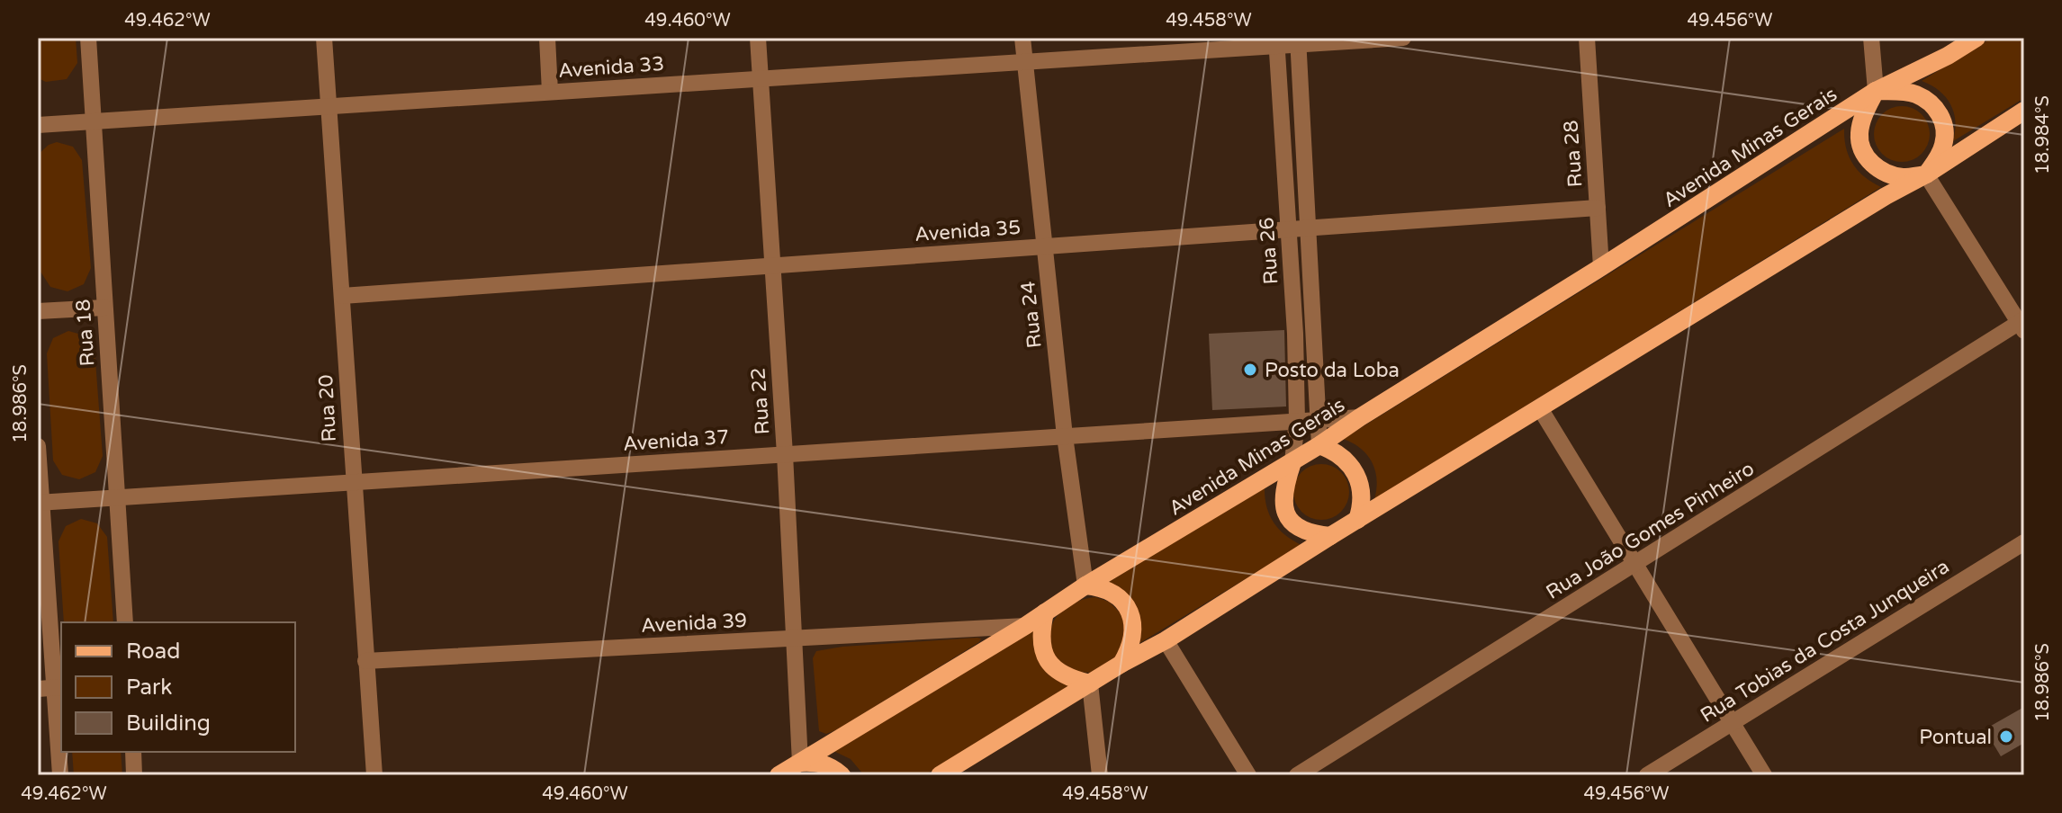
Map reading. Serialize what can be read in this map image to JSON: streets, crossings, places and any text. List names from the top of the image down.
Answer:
{
  "streets": {
    "main road": ["Avenida Minas Gerais"],
    "street": [
      "Avenida 33",
      "Rua 28",
      "Avenida 35",
      "Rua 26",
      "Rua 24",
      "Rua 18",
      "Rua 22",
      "Rua 20",
      "Avenida 37",
      "Rua João Gomes Pinheiro",
      "Avenida 39",
      "Rua Tobias da Costa Junqueira"
    ]
  },
  "crossings": [
    ["Avenida 33", "Rua 26"],
    ["Avenida 33", "Rua 24"],
    ["Avenida 33", "Rua 18"],
    ["Avenida 33", "Rua 22"],
    ["Avenida 33", "Rua 20"],
    ["Avenida Minas Gerais", "Rua 28"],
    ["Avenida Minas Gerais", "Rua 26"],
    ["Avenida Minas Gerais", "Rua 24"],
    ["Avenida Minas Gerais", "Rua 22"],
    ["Avenida Minas Gerais", "Avenida 37"],
    ["Avenida Minas Gerais", "Avenida 39"],
    ["Rua 28", "Avenida 35"],
    ["Avenida 35", "Rua 26"],
    ["Avenida 35", "Rua 24"],
    ["Avenida 35", "Rua 22"],
    ["Avenida 35", "Rua 20"],
    ["Rua 26", "Avenida 37"],
    ["Rua 24", "Avenida 37"],
    ["Rua 18", "Avenida 37"],
    ["Rua 22", "Avenida 37"],
    ["Rua 22", "Avenida 39"],
    ["Rua 20", "Avenida 37"],
    ["Rua 20", "Avenida 39"]
  ],
  "places": ["Posto da Loba", "Pontual"],
  "legend": ["Road", "Park", "Building"],
  "coordinates": [
    "49.462°W",
    "49.460°W",
    "49.458°W",
    "49.456°W",
    "18.984°S",
    "18.986°S"
  ]
}
